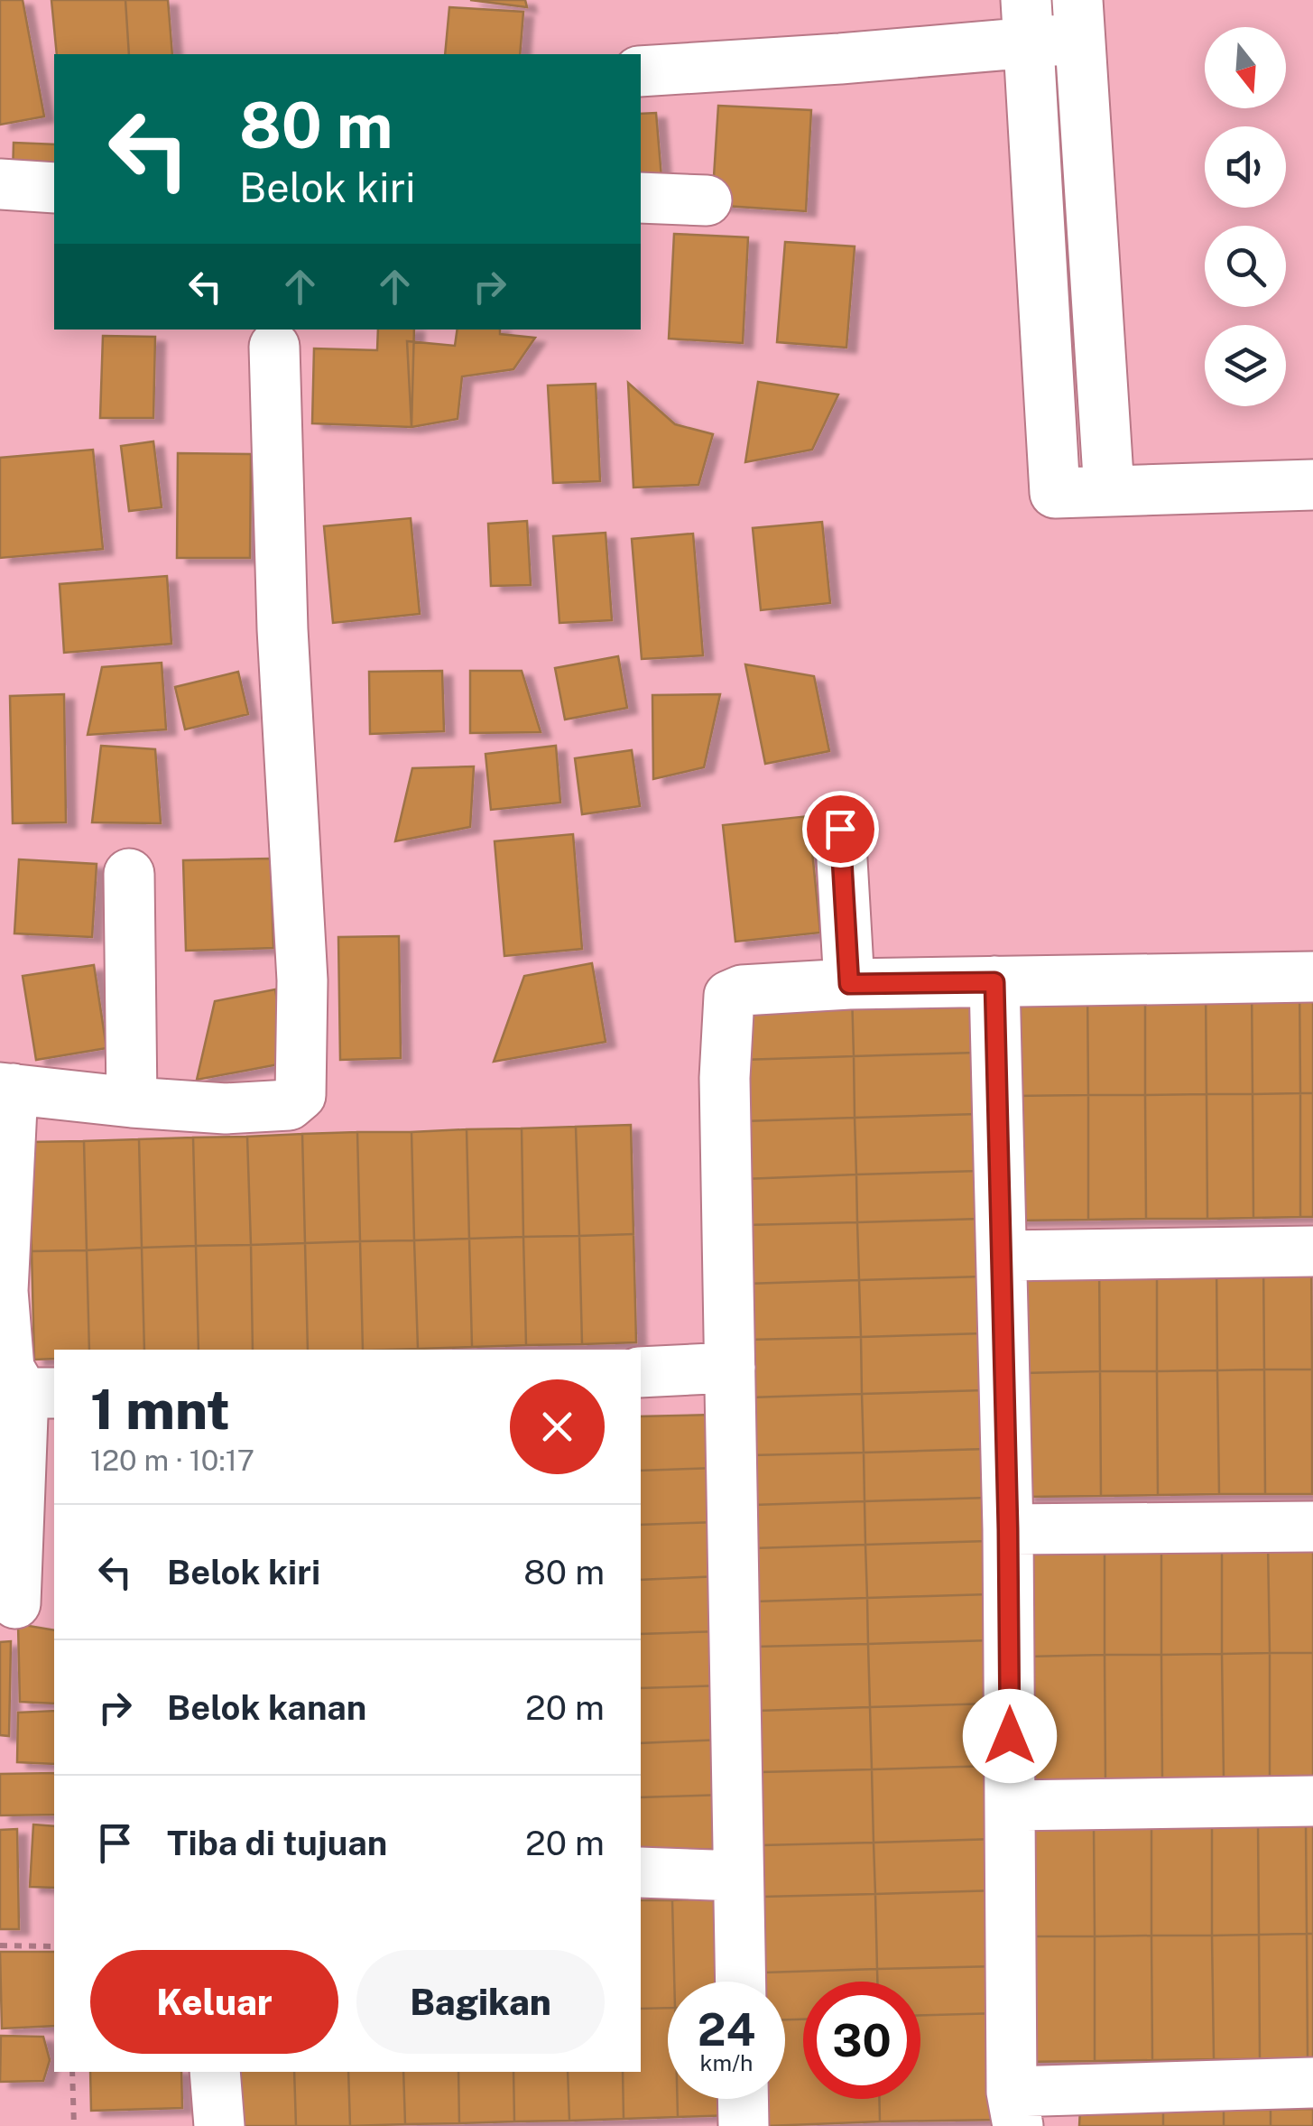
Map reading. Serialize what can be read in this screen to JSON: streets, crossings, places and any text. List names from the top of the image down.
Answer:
{
  "north": "bottom",
  "page": {
    "turn": ["80 m", "Belok kiri"],
    "heading": ["1 mnt", "120 m · 10:17"],
    "list": [
      {
        "name": "Belok kiri",
        "value": "80 m"
      },
      {
        "name": "Belok kanan",
        "value": "20 m"
      },
      {
        "name": "Tiba di tujuan",
        "value": "20 m"
      }
    ],
    "buttons": ["Keluar", "Bagikan"],
    "speed": "24 km/h",
    "limit": "30"
  }
}
